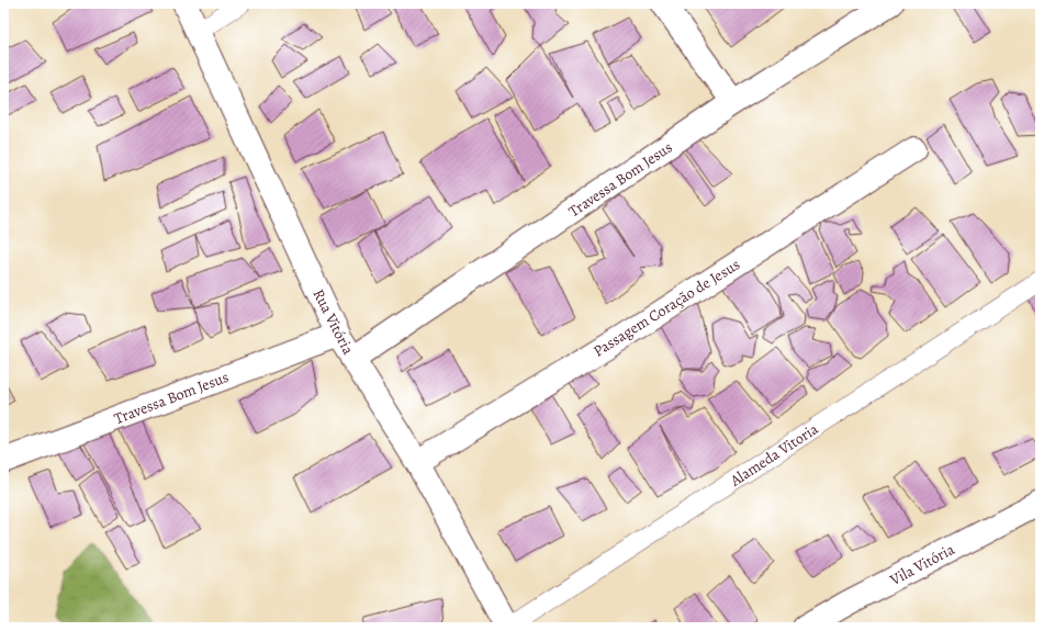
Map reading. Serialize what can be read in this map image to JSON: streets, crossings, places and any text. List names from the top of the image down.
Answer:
{
  "streets": {
    "street": [
      "Travessa Bom Jesus",
      "Passagem Coração de Jesus",
      "Rua Vitória",
      "Vila Vitória"
    ],
    "lane": ["Alameda Vitoria"]
  },
  "crossings": [
    ["Travessa Bom Jesus", "Rua Vitória"],
    ["Passagem Coração de Jesus", "Rua Vitória"],
    ["Rua Vitória", "Alameda Vitoria"]
  ]
}
